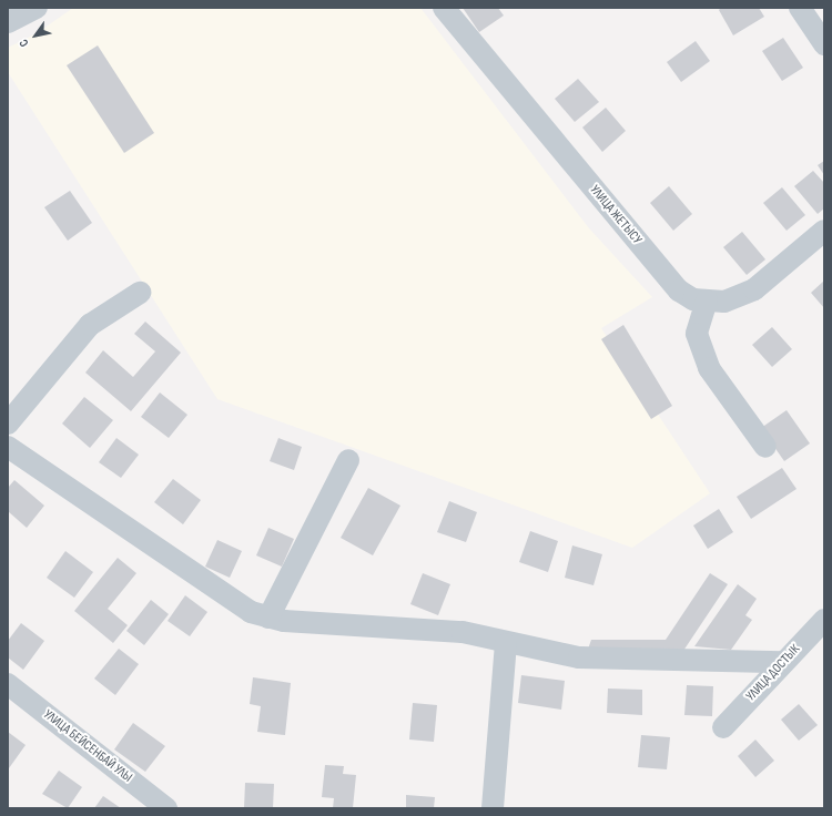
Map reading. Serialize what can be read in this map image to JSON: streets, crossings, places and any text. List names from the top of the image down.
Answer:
{
  "streets": {
    "street": ["УЛИЦА ЖЕТЫСУ", "УЛИЦА ДОСТЫК", "УЛИЦА БЕЙСЕНБАЙ УЛЫ"]
  },
  "north": "bottom left"
}
